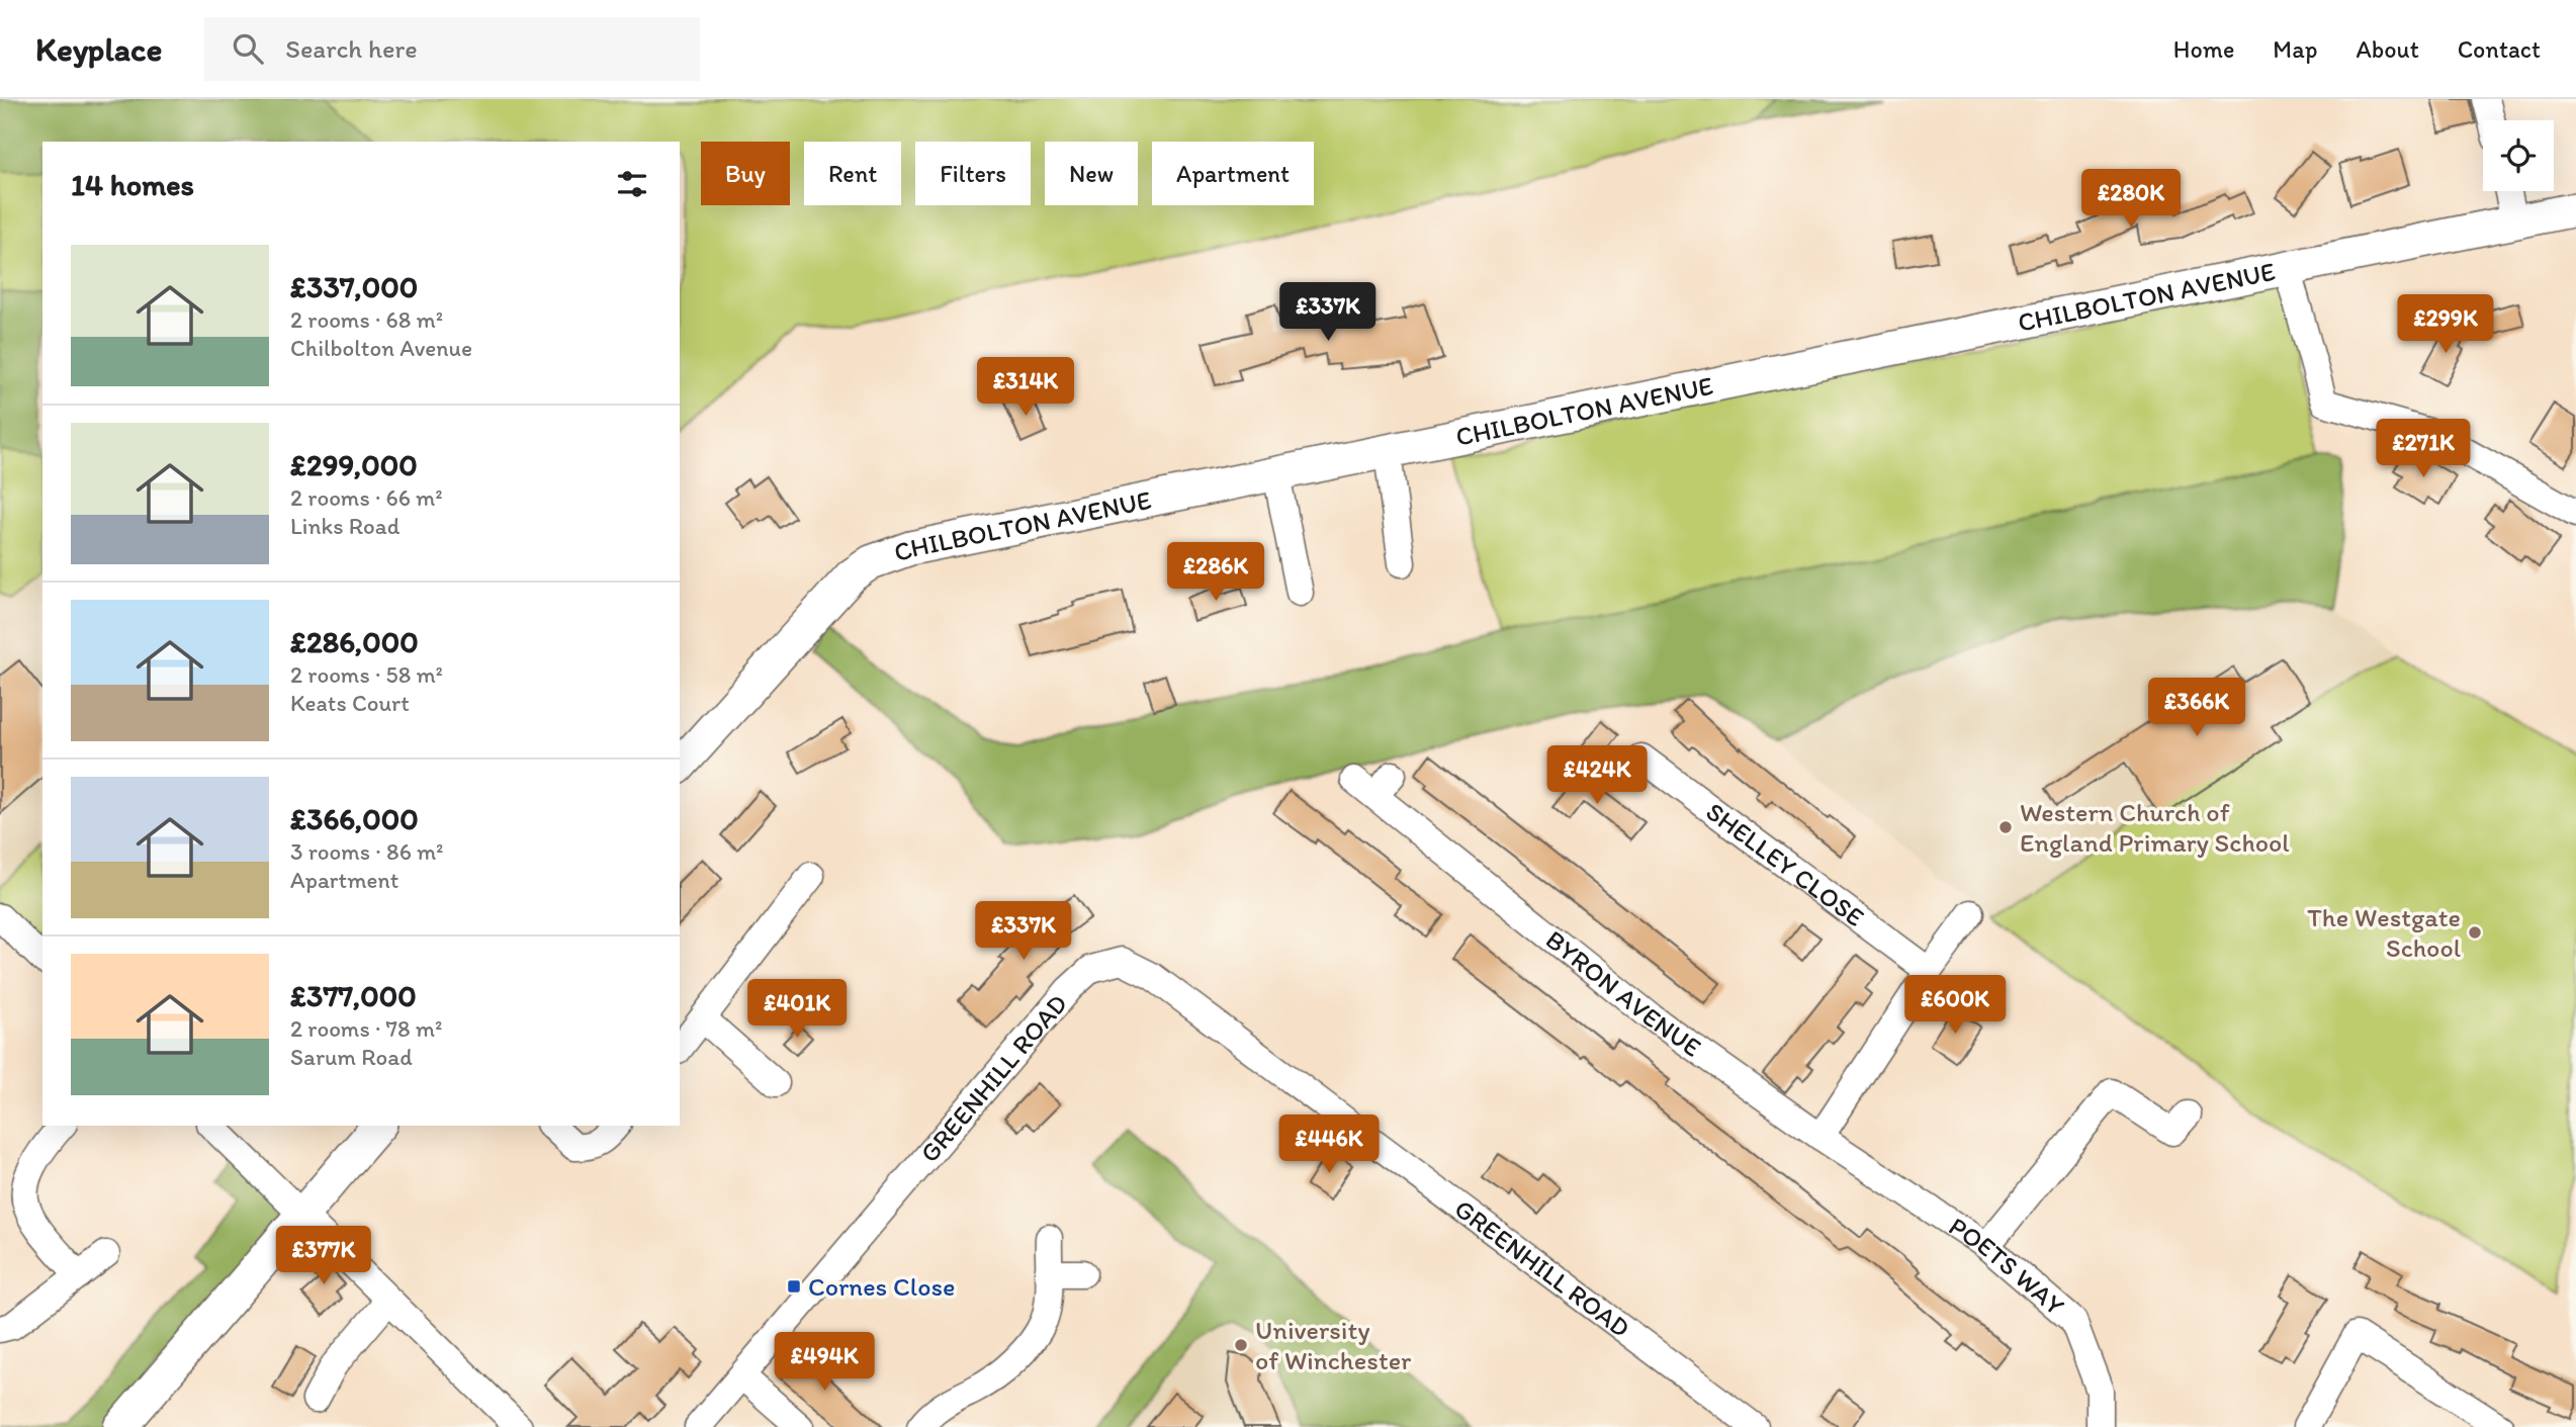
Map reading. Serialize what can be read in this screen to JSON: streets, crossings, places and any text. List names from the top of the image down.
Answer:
{
  "streets": {
    "main road": ["CHILBOLTON AVENUE"],
    "street": [
      "SHELLEY CLOSE",
      "BYRON AVENUE",
      "GREENHILL ROAD",
      "POETS WAY"
    ]
  },
  "crossings": [
    ["BYRON AVENUE", "POETS WAY"]
  ],
  "places": {
    "other": ["Western Church of England Primary School", "The Westgate School", "University of Winchester"],
    "transit": ["Cornes Close"]
  },
  "page": {
    "header": "Keyplace",
    "search": "Search here",
    "nav": [
      "Home",
      "Map",
      "About",
      "Contact"
    ],
    "chip": [
      "Buy",
      "Rent",
      "Filters",
      "New",
      "Apartment"
    ],
    "heading": "14 homes",
    "price": [
      "£280K",
      "£337K",
      "£299K",
      "£314K",
      "£271K",
      "£286K",
      "£366K",
      "£424K",
      "£337K",
      "£600K",
      "£401K",
      "£446K",
      "£377K",
      "£494K"
    ],
    "list": [
      {
        "name": "£337,000",
        "note": "2 rooms · 68 m² · Chilbolton Avenue"
      },
      {
        "name": "£299,000",
        "note": "2 rooms · 66 m² · Links Road"
      },
      {
        "name": "£286,000",
        "note": "2 rooms · 58 m² · Keats Court"
      },
      {
        "name": "£366,000",
        "note": "3 rooms · 86 m² · Apartment"
      },
      {
        "name": "£377,000",
        "note": "2 rooms · 78 m² · Sarum Road"
      }
    ]
  }
}
